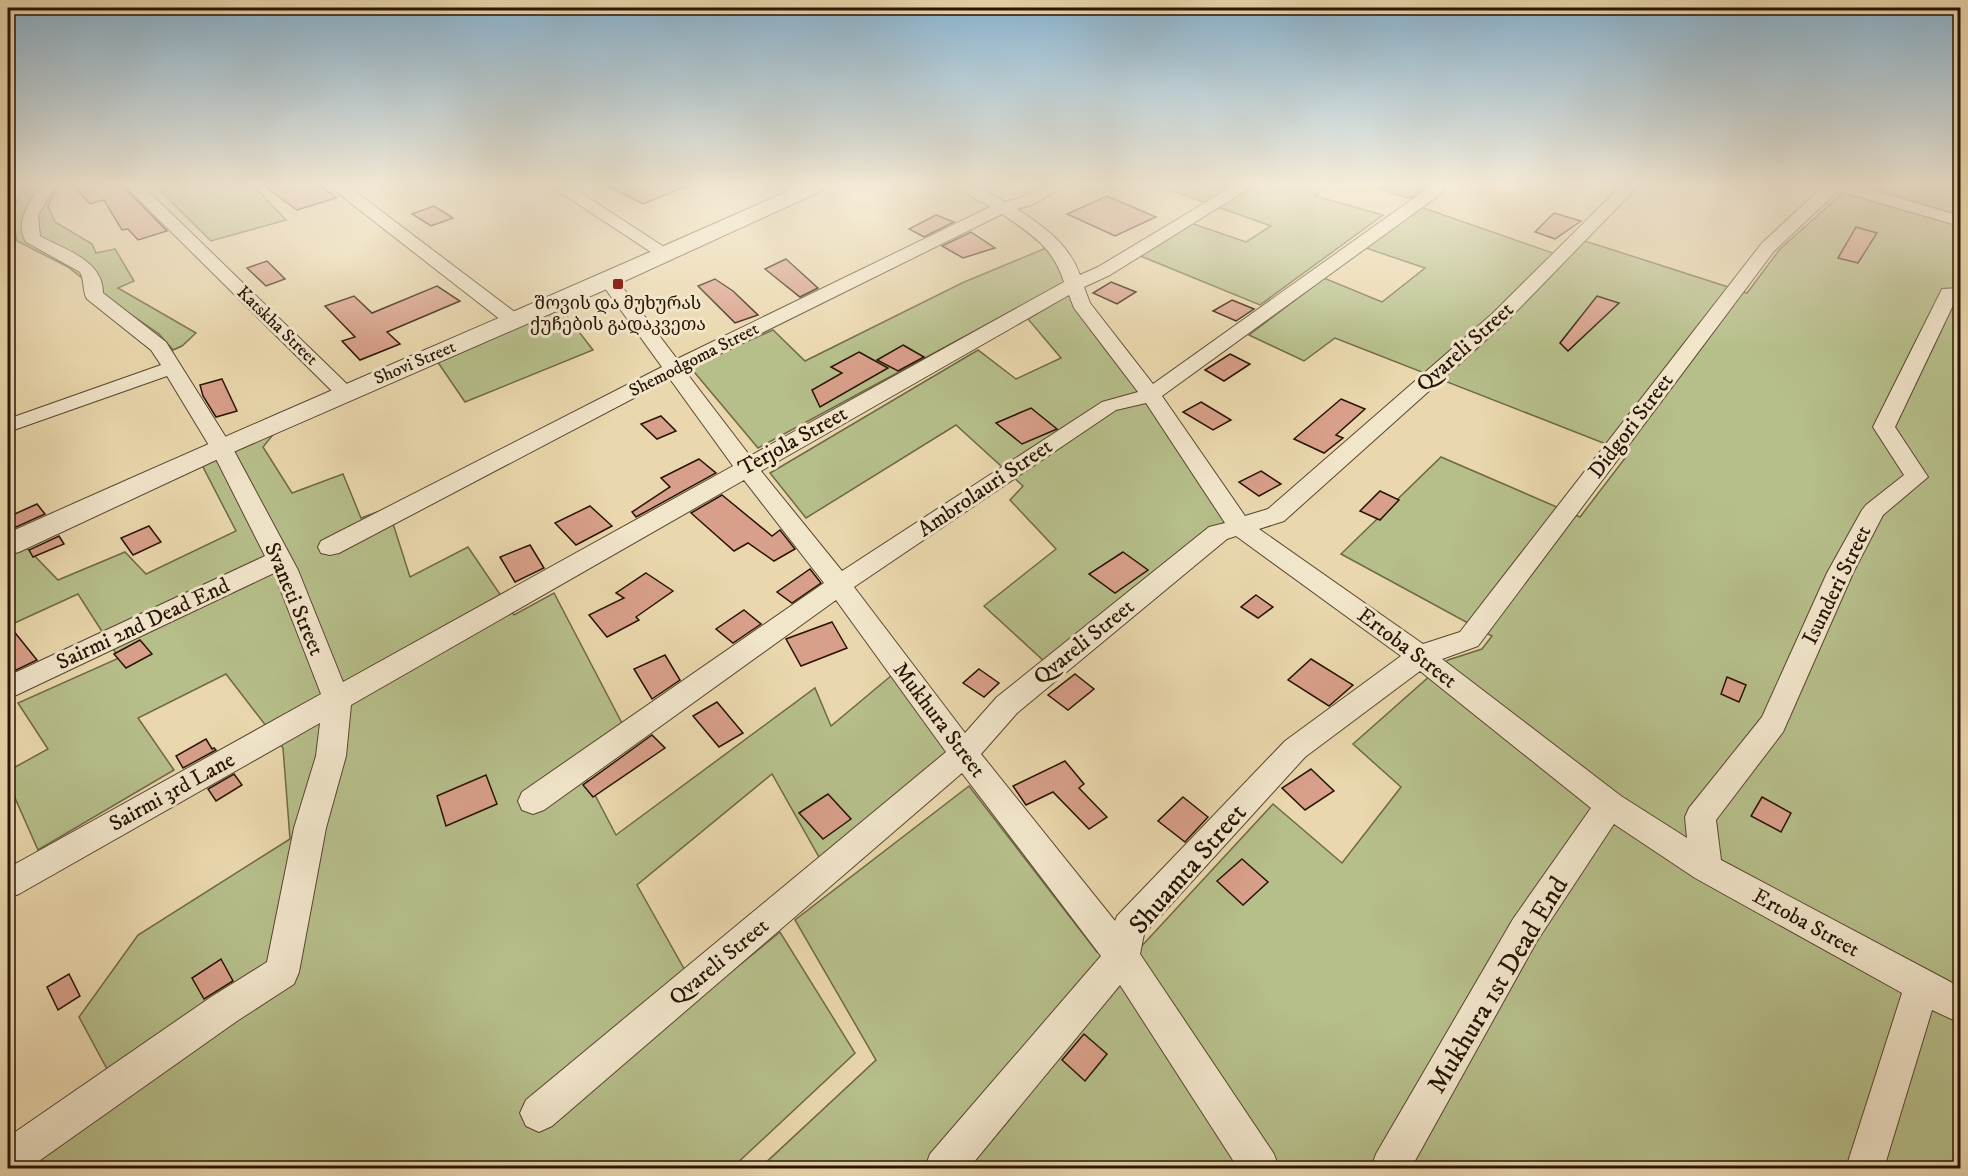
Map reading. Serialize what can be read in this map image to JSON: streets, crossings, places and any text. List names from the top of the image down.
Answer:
{
  "streets": {
    "street": [
      "Katskha Street",
      "Qvareli Street",
      "Shemodgoma Street",
      "Shovi Street",
      "Didgori Street",
      "Terjola Street",
      "Ambrolauri Street",
      "Isunderi Street",
      "Svaneti Street",
      "Sairmi 2nd Dead End",
      "Ertoba Street",
      "Mukhura Street",
      "Sairmi 3rd Lane",
      "Shuamta Street",
      "Mukhura 1st Dead End"
    ]
  },
  "crossings": [
    ["Katskha Street", "Shovi Street"],
    ["Qvareli Street", "Ertoba Street"],
    ["Qvareli Street", "Mukhura Street"],
    ["Shemodgoma Street", "Mukhura Street"],
    ["Shovi Street", "Svaneti Street"],
    ["Shovi Street", "Mukhura Street"],
    ["Didgori Street", "Ertoba Street"],
    ["Didgori Street", "Shuamta Street"],
    ["Terjola Street", "Svaneti Street"],
    ["Terjola Street", "Ertoba Street"],
    ["Terjola Street", "Mukhura Street"],
    ["Terjola Street", "Sairmi 3rd Lane"],
    ["Ambrolauri Street", "Ertoba Street"],
    ["Ambrolauri Street", "Mukhura Street"],
    ["Isunderi Street", "Ertoba Street"],
    ["Svaneti Street", "Sairmi 2nd Dead End"],
    ["Svaneti Street", "Sairmi 3rd Lane"],
    ["Ertoba Street", "Shuamta Street"],
    ["Ertoba Street", "Mukhura 1st Dead End"],
    ["Mukhura Street", "Shuamta Street"]
  ],
  "places": {
    "transit": ["შოვის და მუხურას ქუჩების გადაკვეთა"]
  }
}
